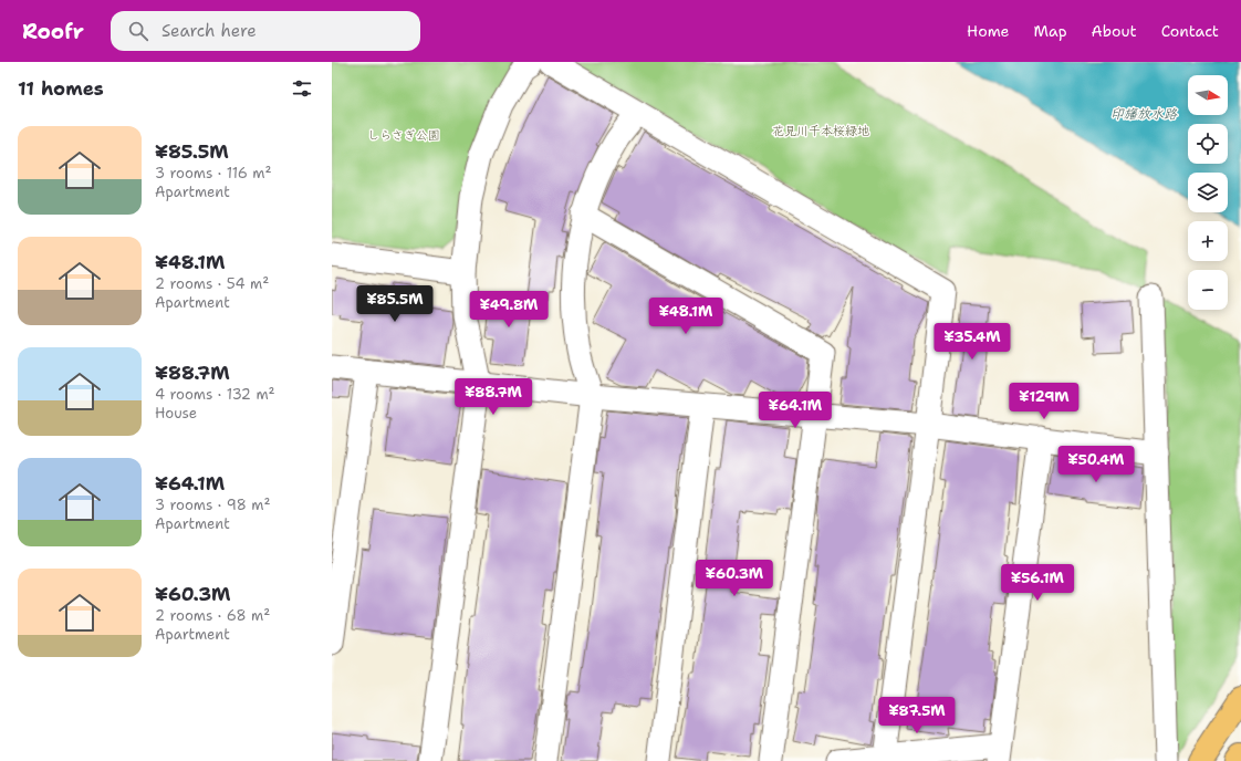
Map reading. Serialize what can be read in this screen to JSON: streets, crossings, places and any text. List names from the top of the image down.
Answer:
{
  "water": ["印旛放水路"],
  "parks": ["花見川千本桜緑地", "しらさぎ公園"],
  "north": "right",
  "page": {
    "header": "Roofr",
    "search": "Search here",
    "nav": [
      "Home",
      "Map",
      "About",
      "Contact"
    ],
    "heading": "11 homes",
    "map_buttons": ["+", "−"],
    "list": [
      {
        "name": "¥85.5M",
        "note": "3 rooms · 116 m² · Apartment"
      },
      {
        "name": "¥48.1M",
        "note": "2 rooms · 54 m² · Apartment"
      },
      {
        "name": "¥88.7M",
        "note": "4 rooms · 132 m² · House"
      },
      {
        "name": "¥64.1M",
        "note": "3 rooms · 98 m² · Apartment"
      },
      {
        "name": "¥60.3M",
        "note": "2 rooms · 68 m² · Apartment"
      }
    ],
    "price": [
      "¥85.5M",
      "¥49.8M",
      "¥48.1M",
      "¥35.4M",
      "¥88.7M",
      "¥129M",
      "¥64.1M",
      "¥50.4M",
      "¥60.3M",
      "¥56.1M",
      "¥87.5M"
    ]
  }
}
